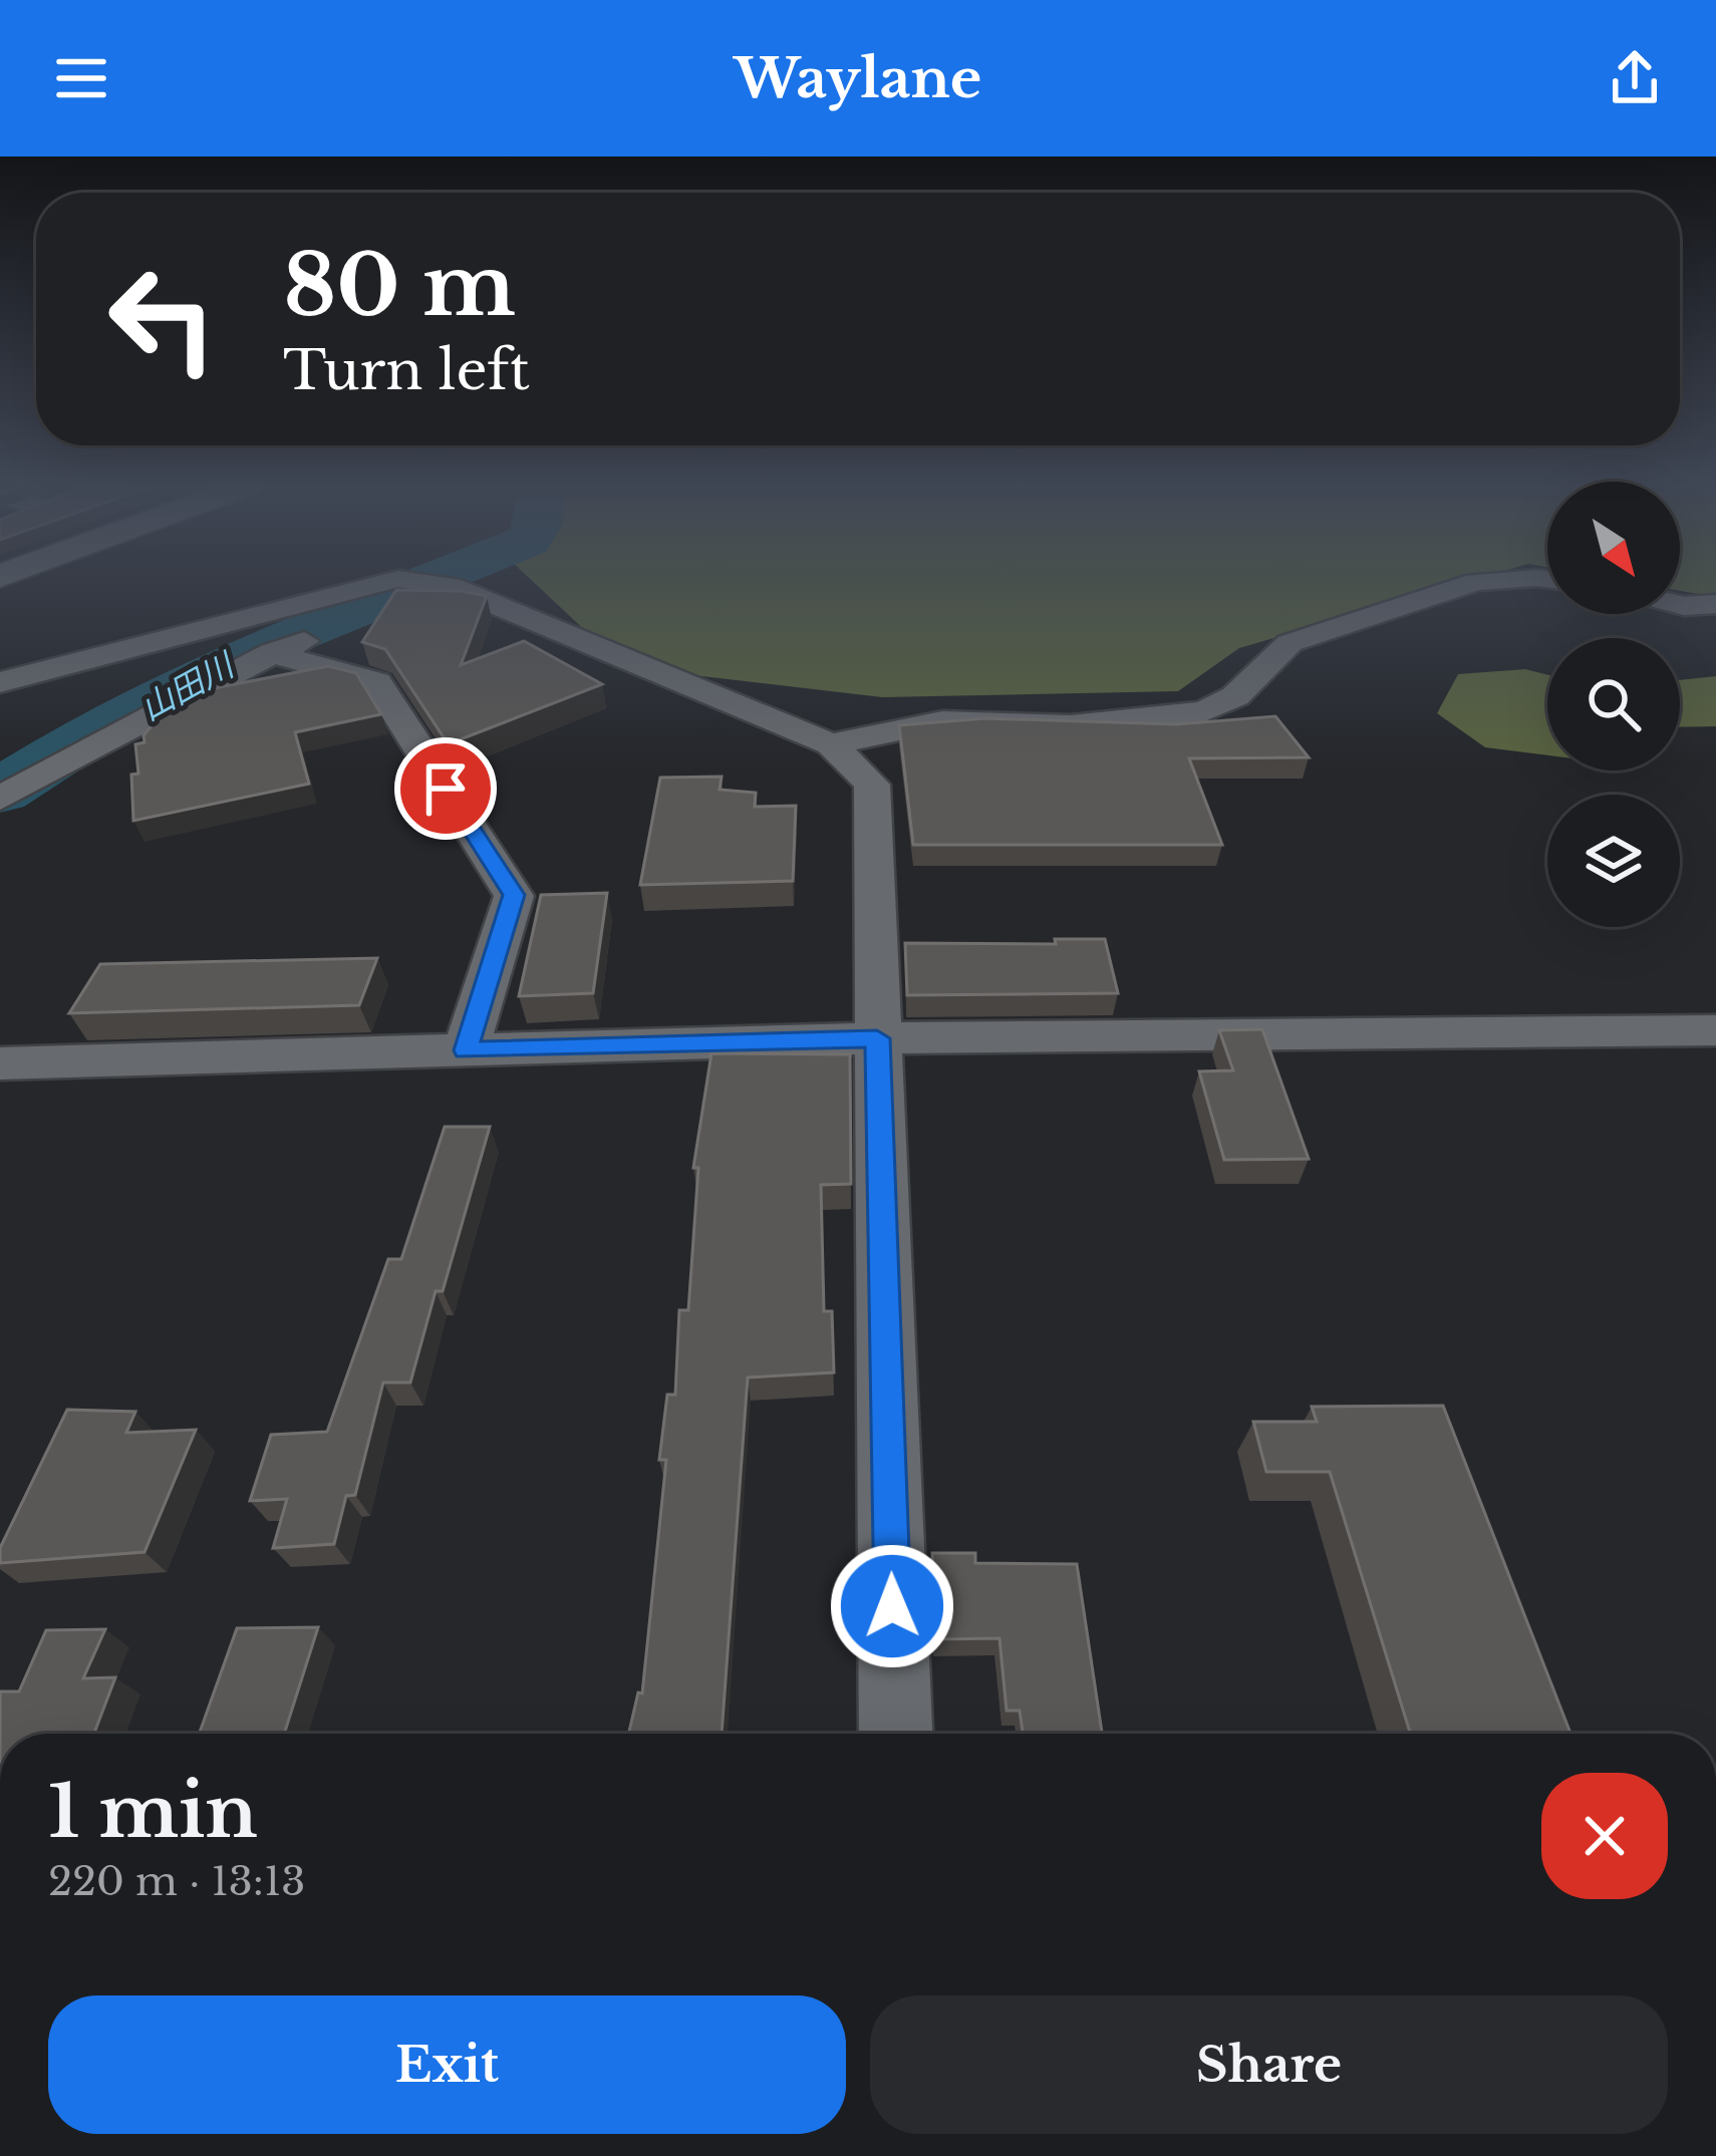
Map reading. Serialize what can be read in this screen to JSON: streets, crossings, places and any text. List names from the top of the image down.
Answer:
{
  "water": ["山田川"],
  "north": "bottom right",
  "page": {
    "header": "Waylane",
    "turn": ["80 m", "Turn left"],
    "heading": ["1 min", "220 m · 13:13"],
    "buttons": ["Exit", "Share"]
  }
}
